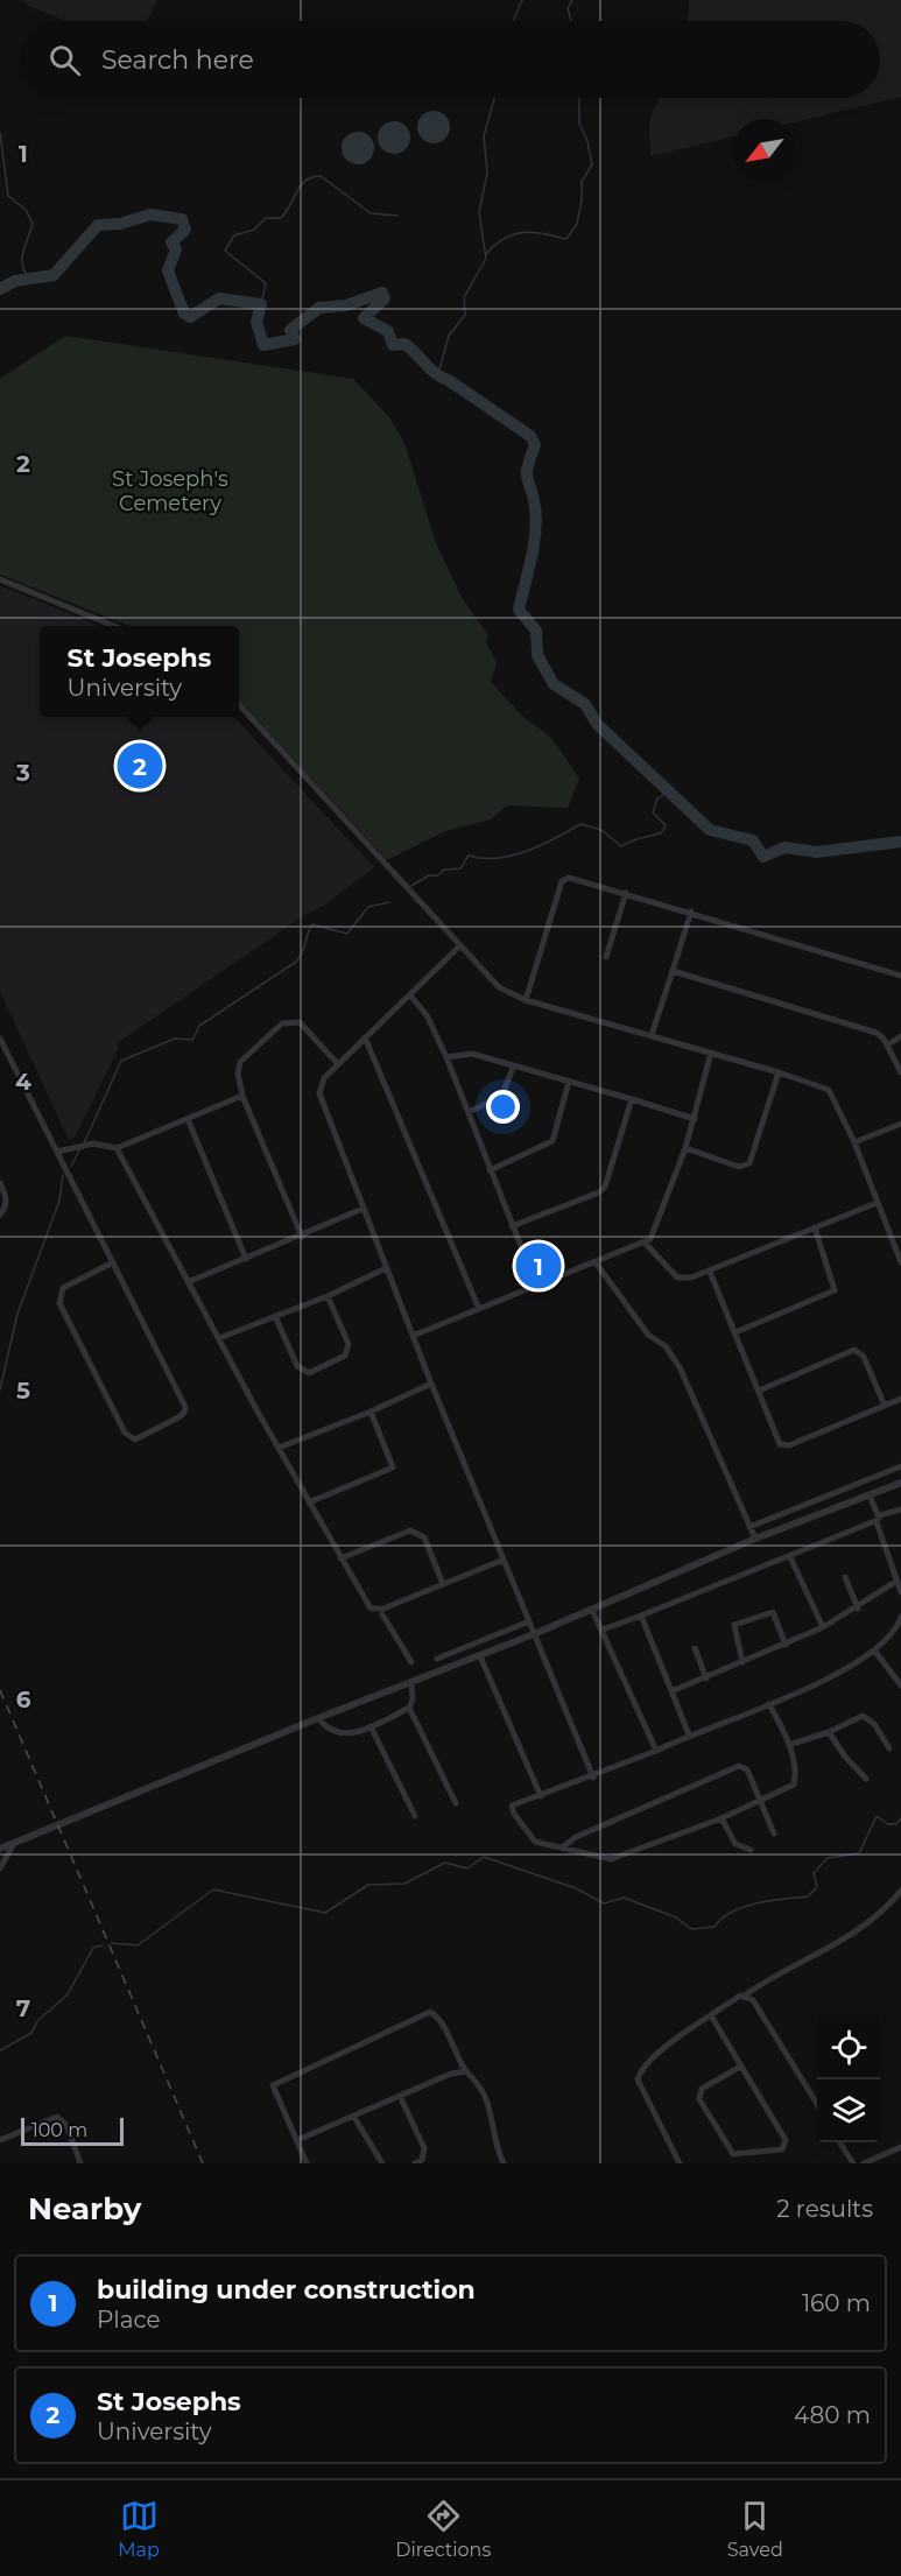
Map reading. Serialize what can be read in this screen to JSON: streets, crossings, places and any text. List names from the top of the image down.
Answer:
{
  "parks": ["St Joseph's Cemetery"],
  "scale_bar": "100 m",
  "north": "bottom left",
  "page": {
    "search": "Search here",
    "popup": ["St Josephs", "University"],
    "pins": ["2", "1"],
    "scale": "100 m",
    "heading": ["Nearby", "2 results"],
    "list": [
      {
        "mark": "1",
        "name": "building under construction",
        "note": "Place",
        "value": "160 m"
      },
      {
        "mark": "2",
        "name": "St Josephs",
        "note": "University",
        "value": "480 m"
      }
    ],
    "nav": ["Map", "Directions", "Saved"]
  },
  "grid": {
    "rows": [
      "1",
      "2",
      "3",
      "4",
      "5",
      "6",
      "7"
    ]
  }
}
